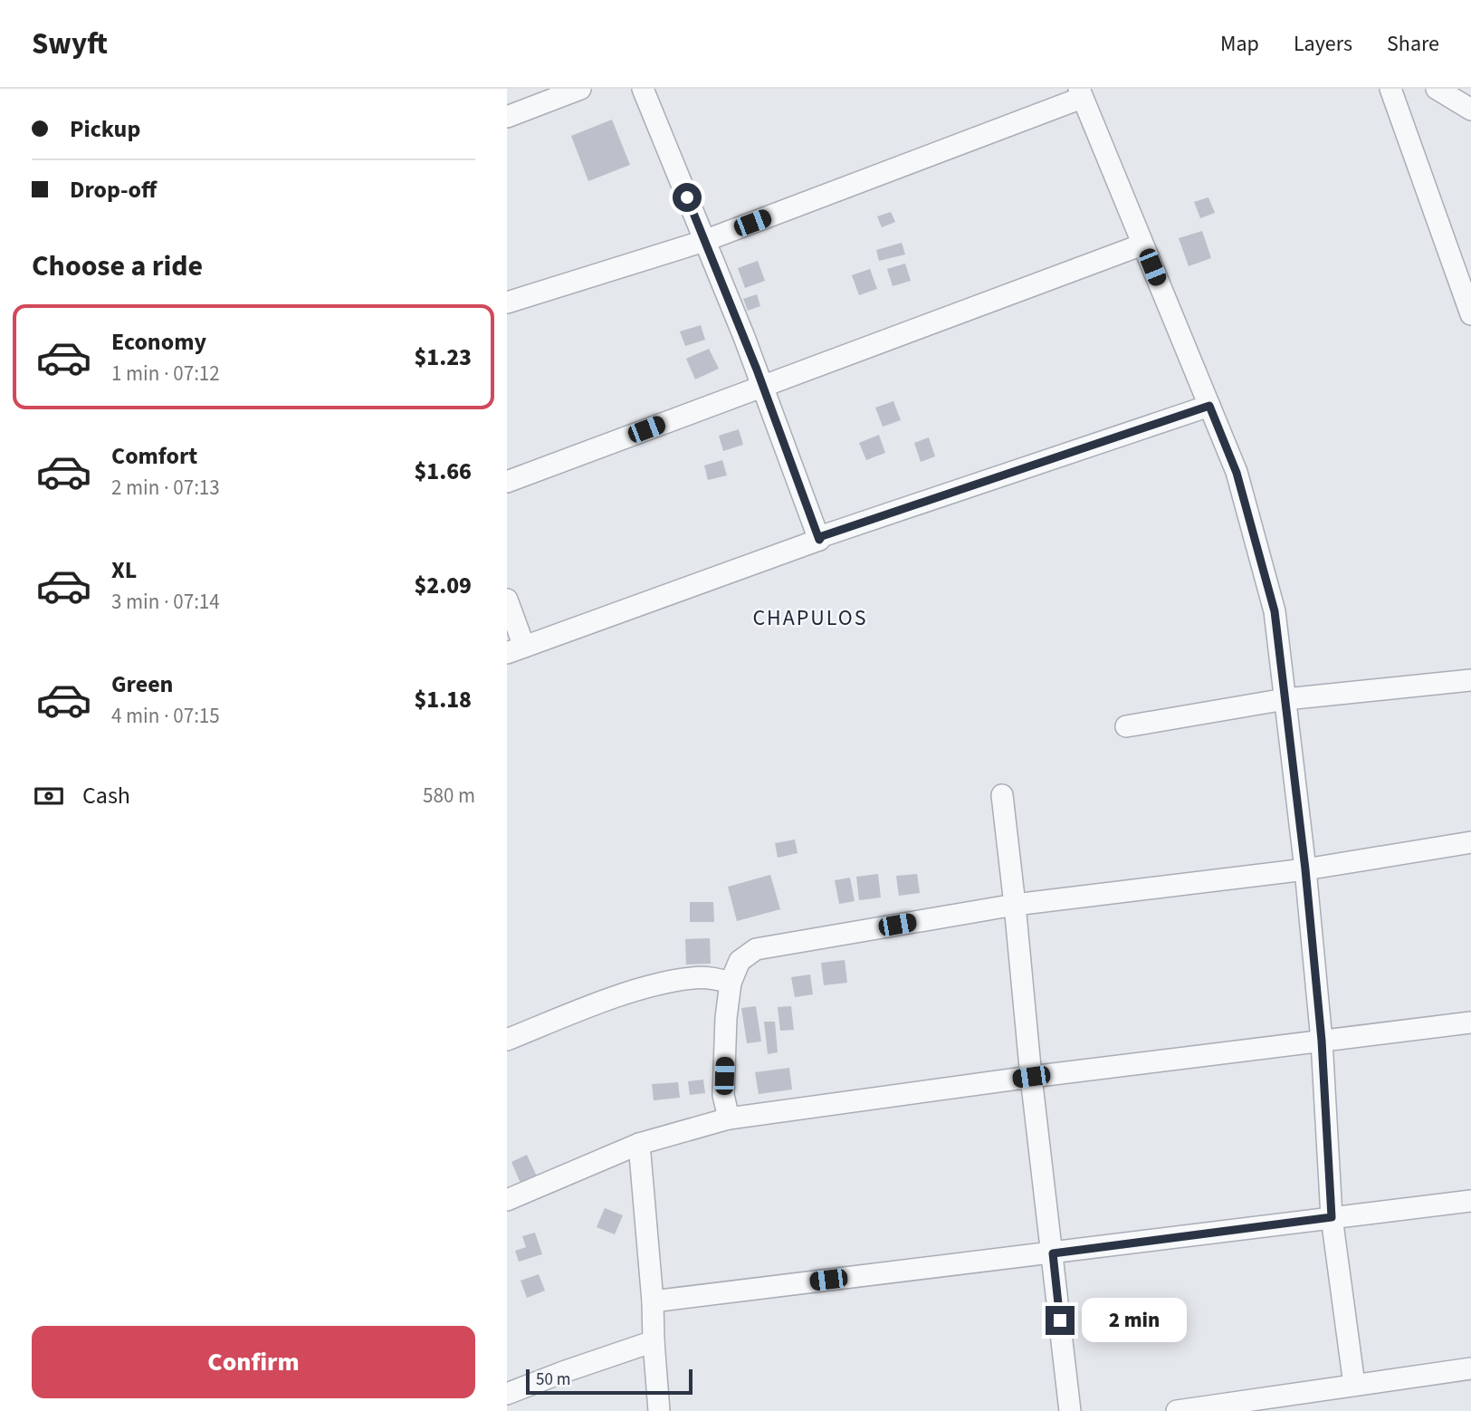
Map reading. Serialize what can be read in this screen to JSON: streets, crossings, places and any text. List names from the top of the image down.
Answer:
{
  "districts": ["CHAPULOS"],
  "scale_bar": "50 m",
  "page": {
    "header": "Swyft",
    "nav": ["Map", "Layers", "Share"],
    "banner": ["Pickup", "Drop-off"],
    "heading": "Choose a ride",
    "list": [
      {
        "name": "Economy",
        "note": "1 min · 07:12",
        "value": "$1.23"
      },
      {
        "name": "Comfort",
        "note": "2 min · 07:13",
        "value": "$1.66"
      },
      {
        "name": "XL",
        "note": "3 min · 07:14",
        "value": "$2.09"
      },
      {
        "name": "Green",
        "note": "4 min · 07:15",
        "value": "$1.18"
      }
    ],
    "pay": ["Cash", "580 m"],
    "bubble": "2 min",
    "buttons": "Confirm",
    "scale": "50 m"
  }
}
